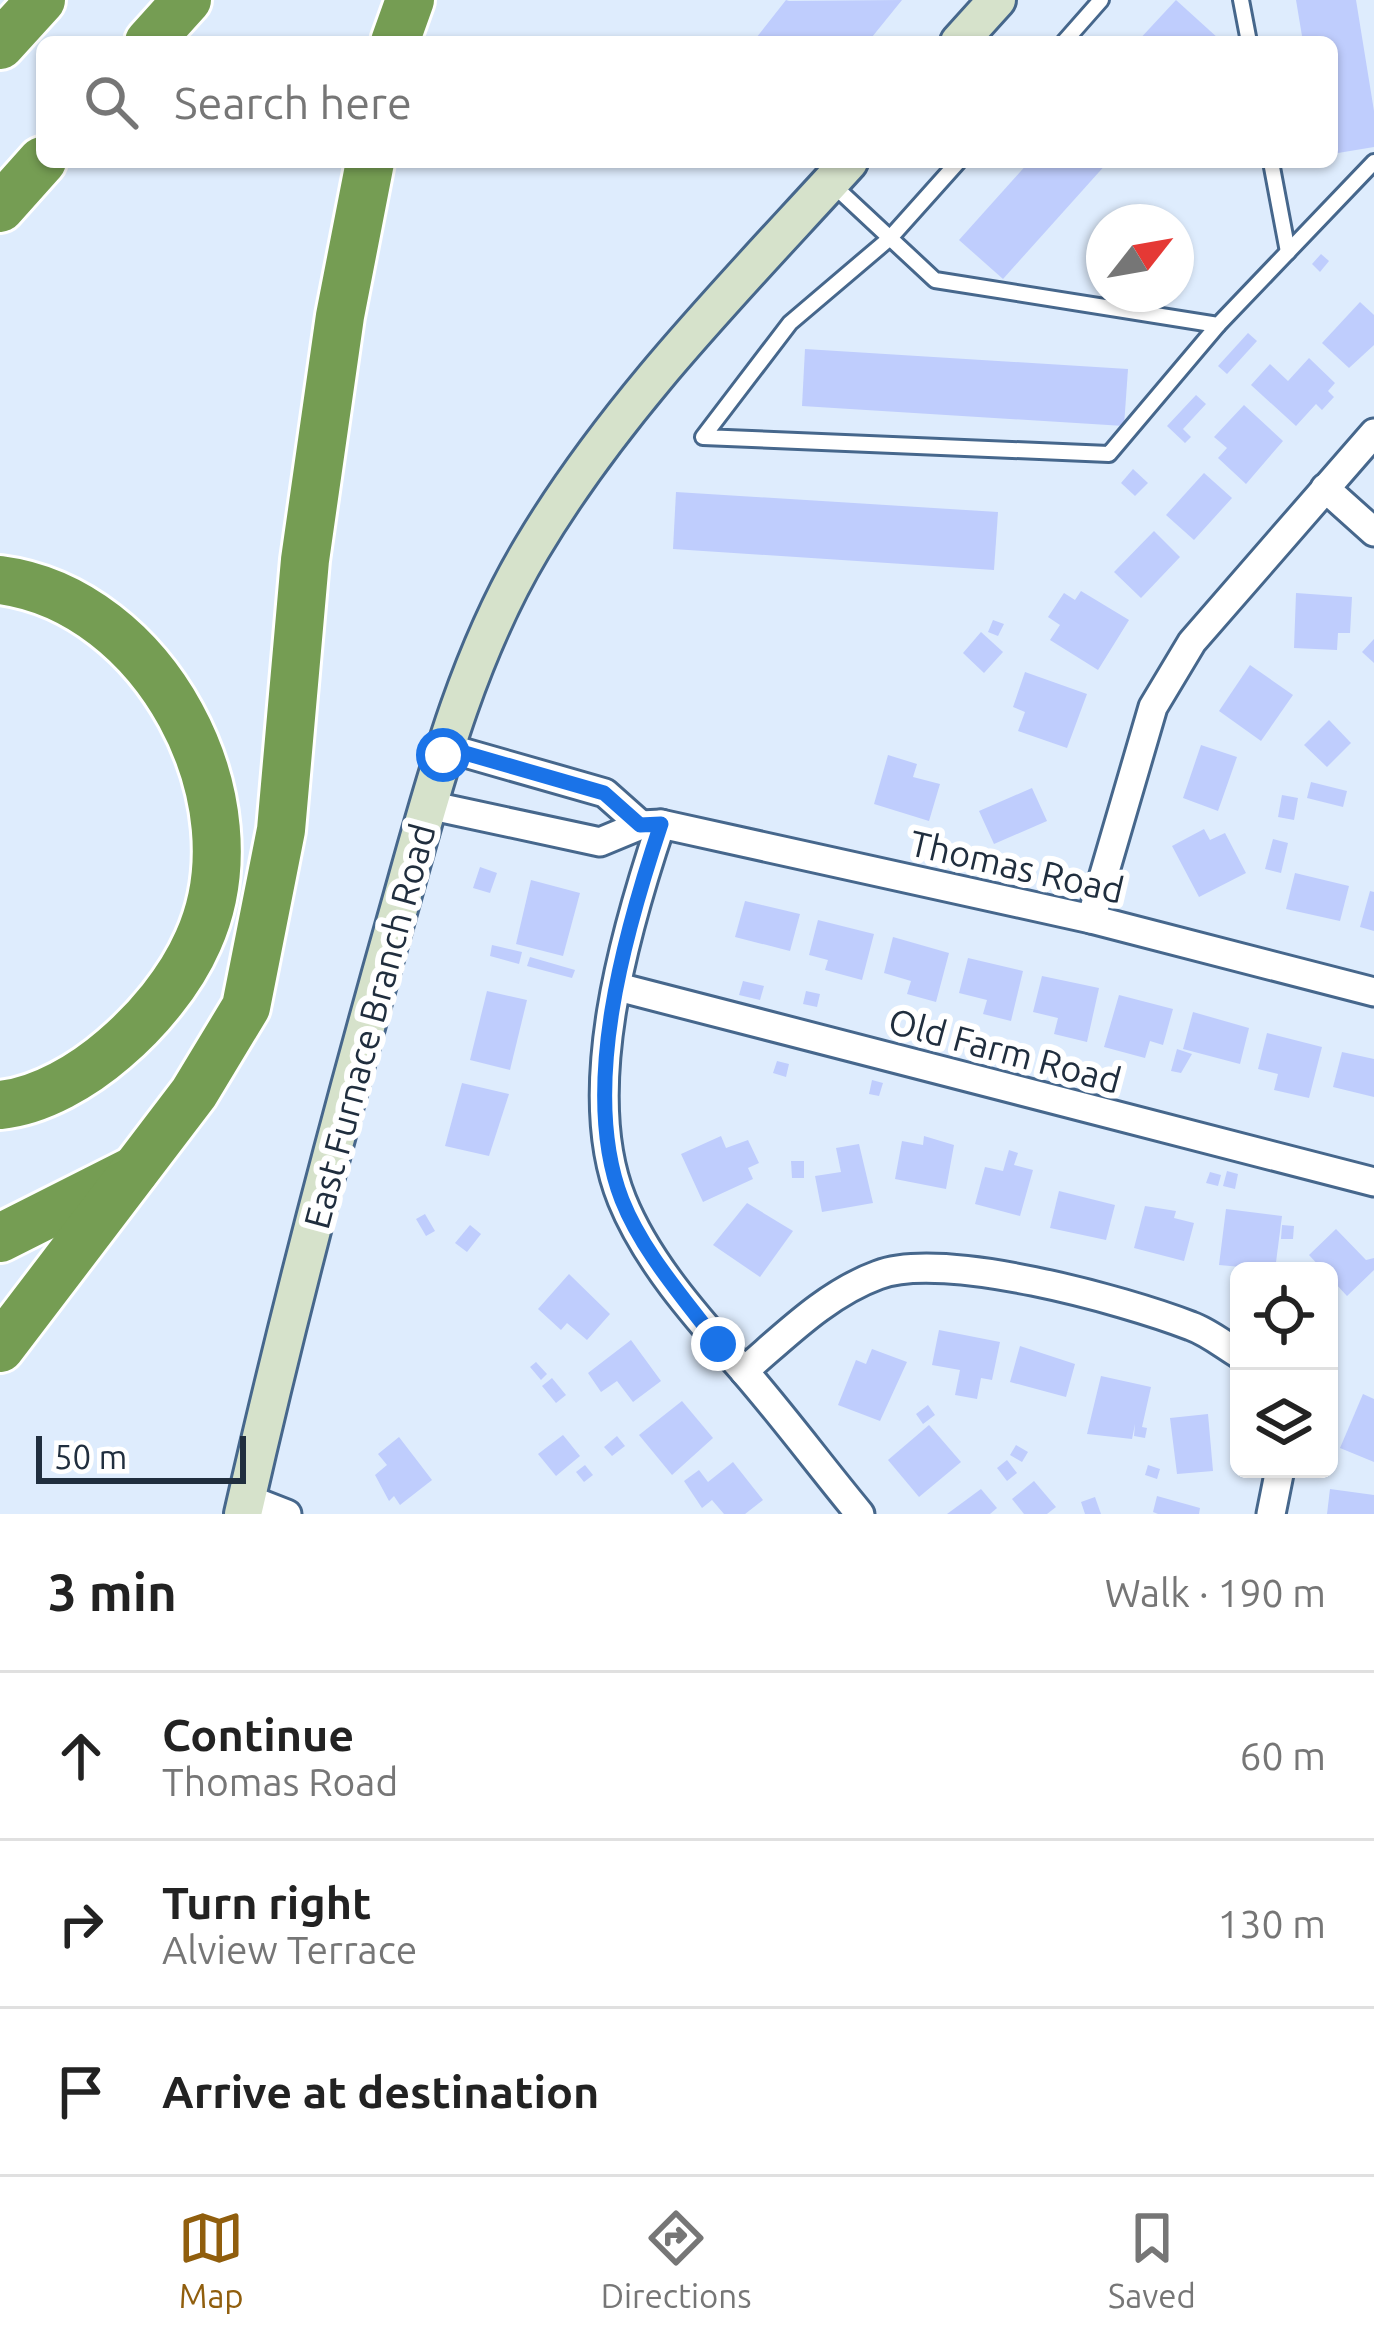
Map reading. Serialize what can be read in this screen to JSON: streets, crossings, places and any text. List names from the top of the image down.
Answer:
{
  "streets": {
    "main road": ["East Furnace Branch Road"],
    "street": ["Thomas Road", "Old Farm Road"]
  },
  "crossings": [
    ["Thomas Road", "East Furnace Branch Road"]
  ],
  "scale_bar": "50 m",
  "north": "top right",
  "page": {
    "search": "Search here",
    "scale": "50 m",
    "heading": ["3 min", "Walk · 190 m"],
    "list": [
      ["Continue", "Thomas Road", "60 m"],
      ["Turn right", "Alview Terrace", "130 m"],
      "Arrive at destination"
    ],
    "nav": ["Map", "Directions", "Saved"]
  }
}
